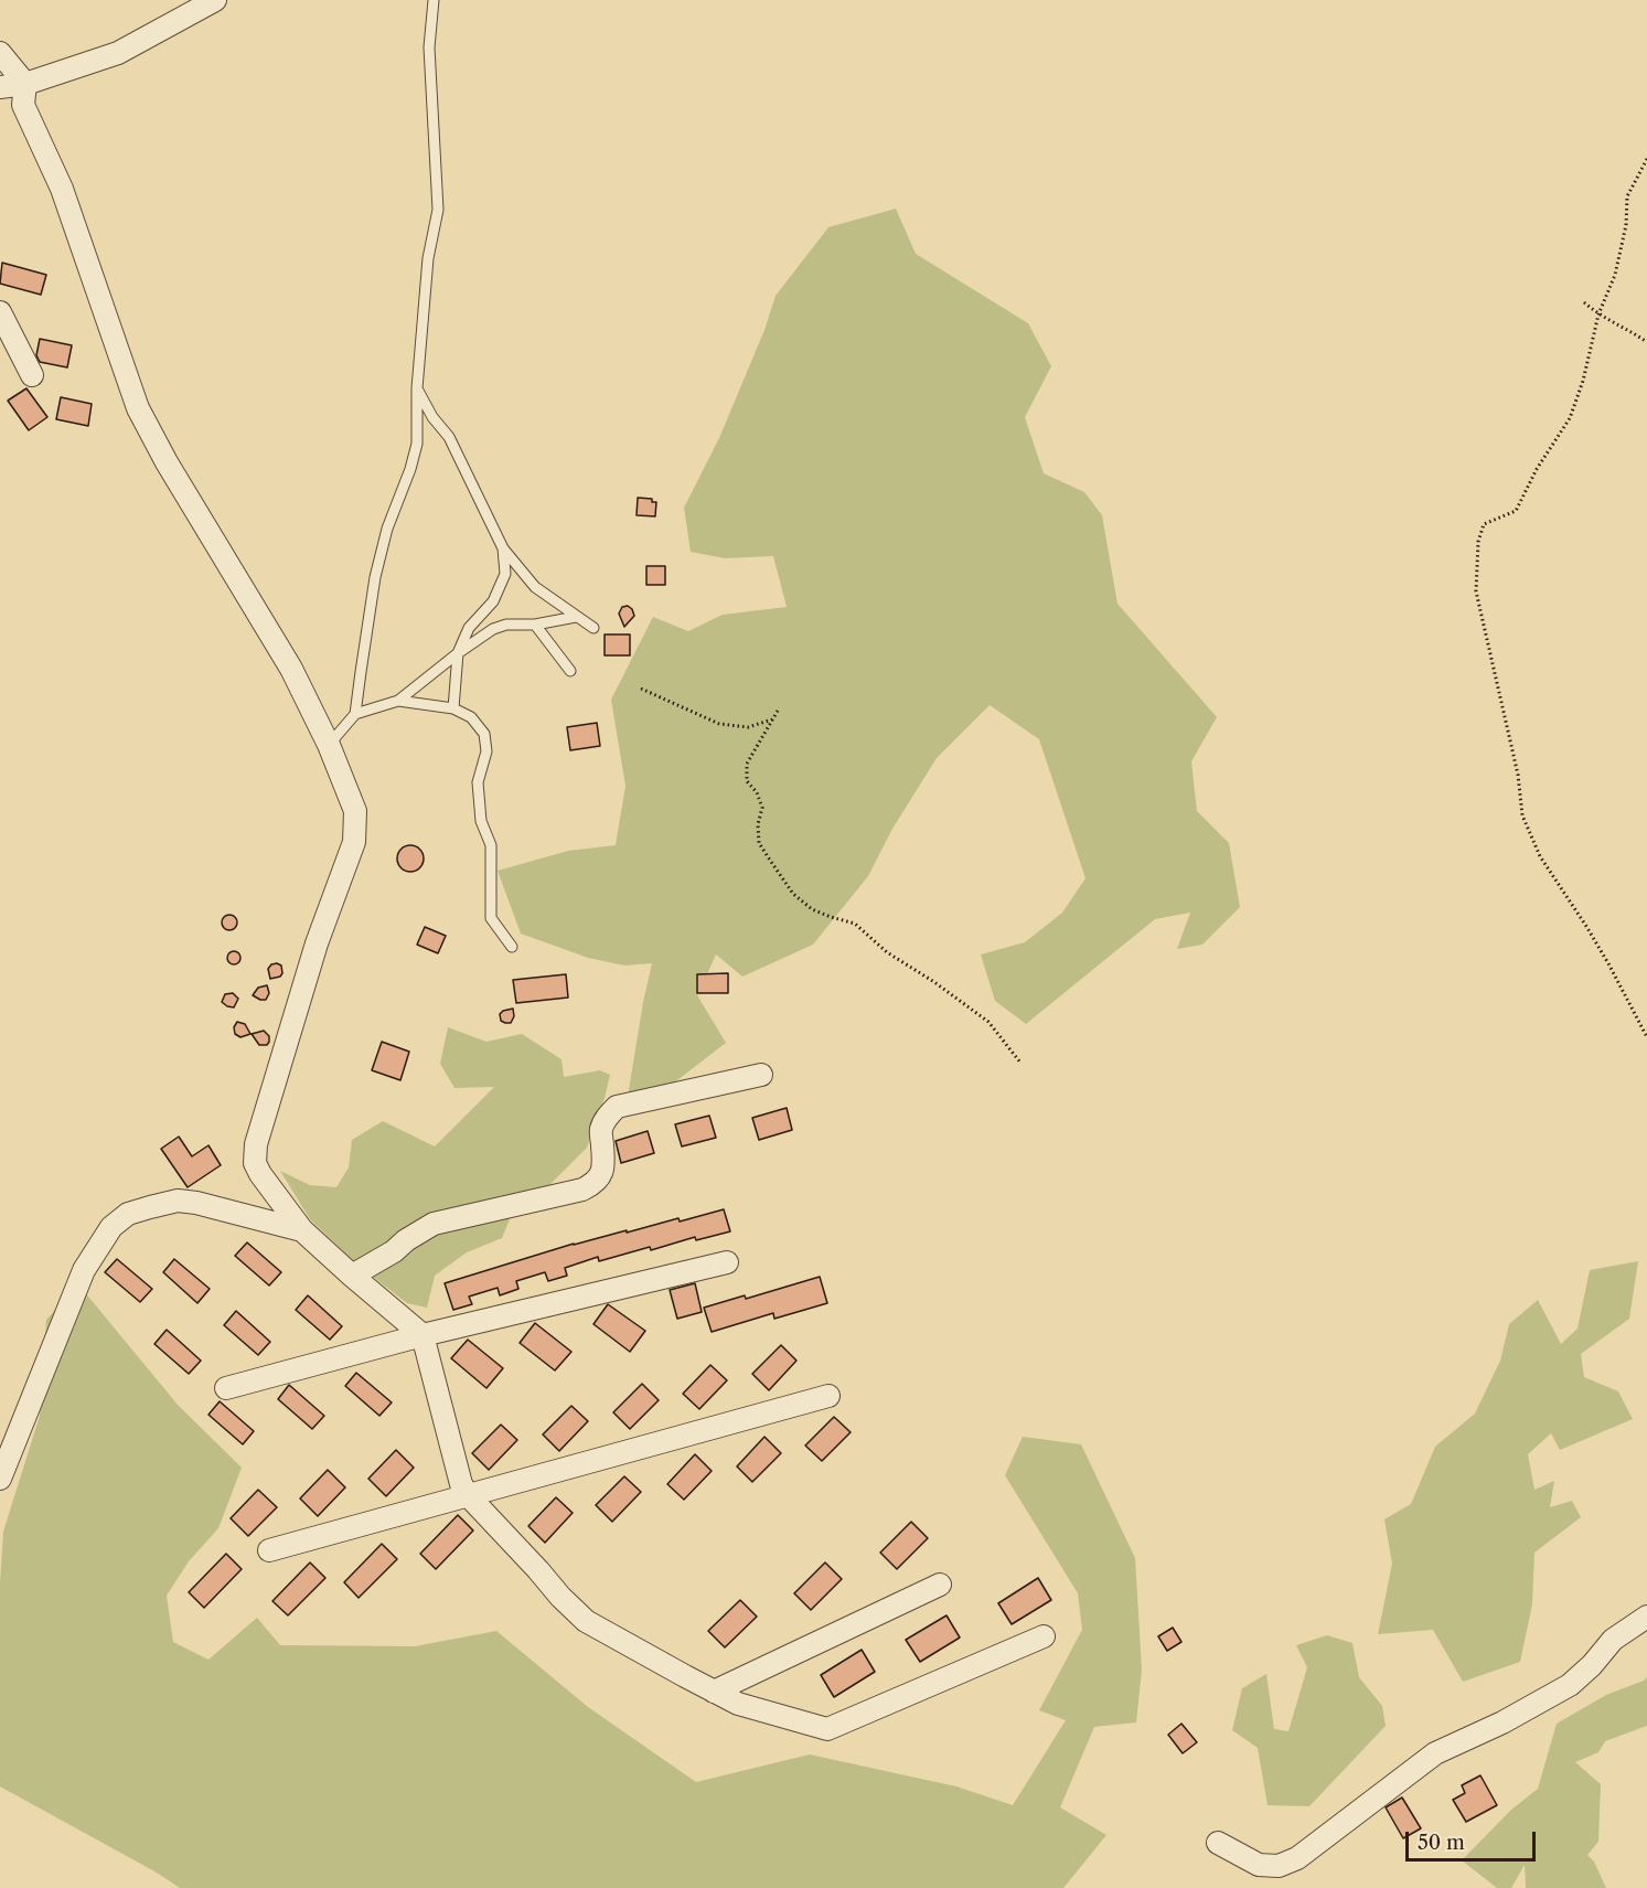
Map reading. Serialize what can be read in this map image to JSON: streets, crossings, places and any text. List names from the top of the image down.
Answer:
{
  "scale_bar": "50 m"
}
